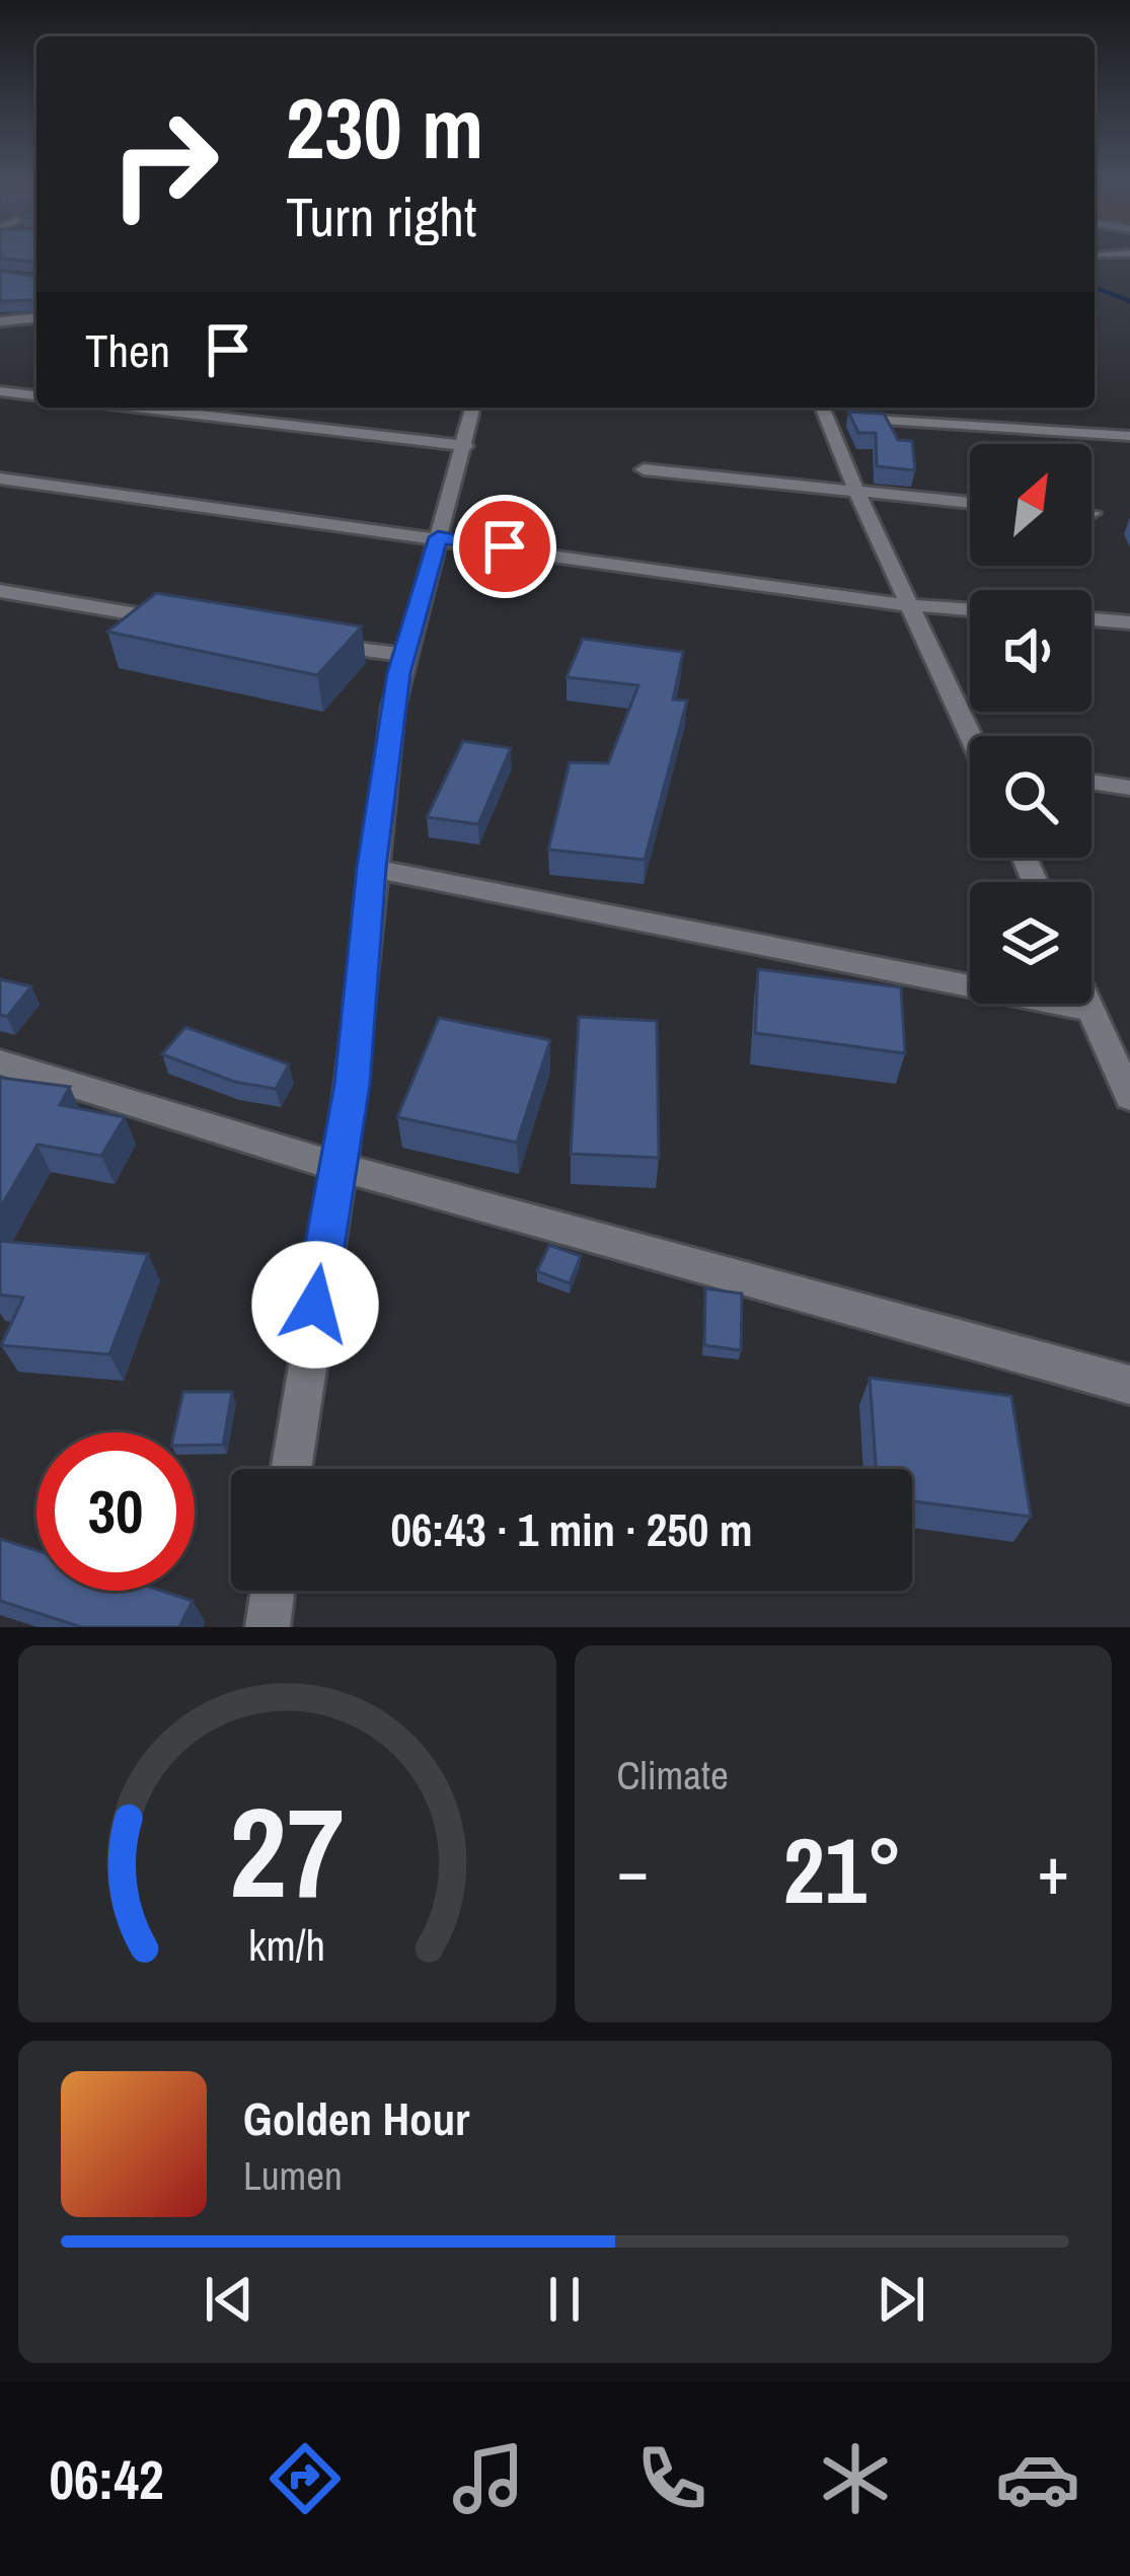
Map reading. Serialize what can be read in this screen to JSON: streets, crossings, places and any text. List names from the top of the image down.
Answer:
{
  "north": "top right",
  "page": {
    "turn": ["230 m", "Turn right"],
    "then": "Then",
    "limit": "30",
    "trip": "06:43 · 1 min · 250 m",
    "tile": "Climate",
    "heat": ["−", "21°", "+"],
    "song": ["Golden Hour", "Lumen"],
    "tabs": "06:42",
    "gauge": ["27", "km/h"]
  }
}
